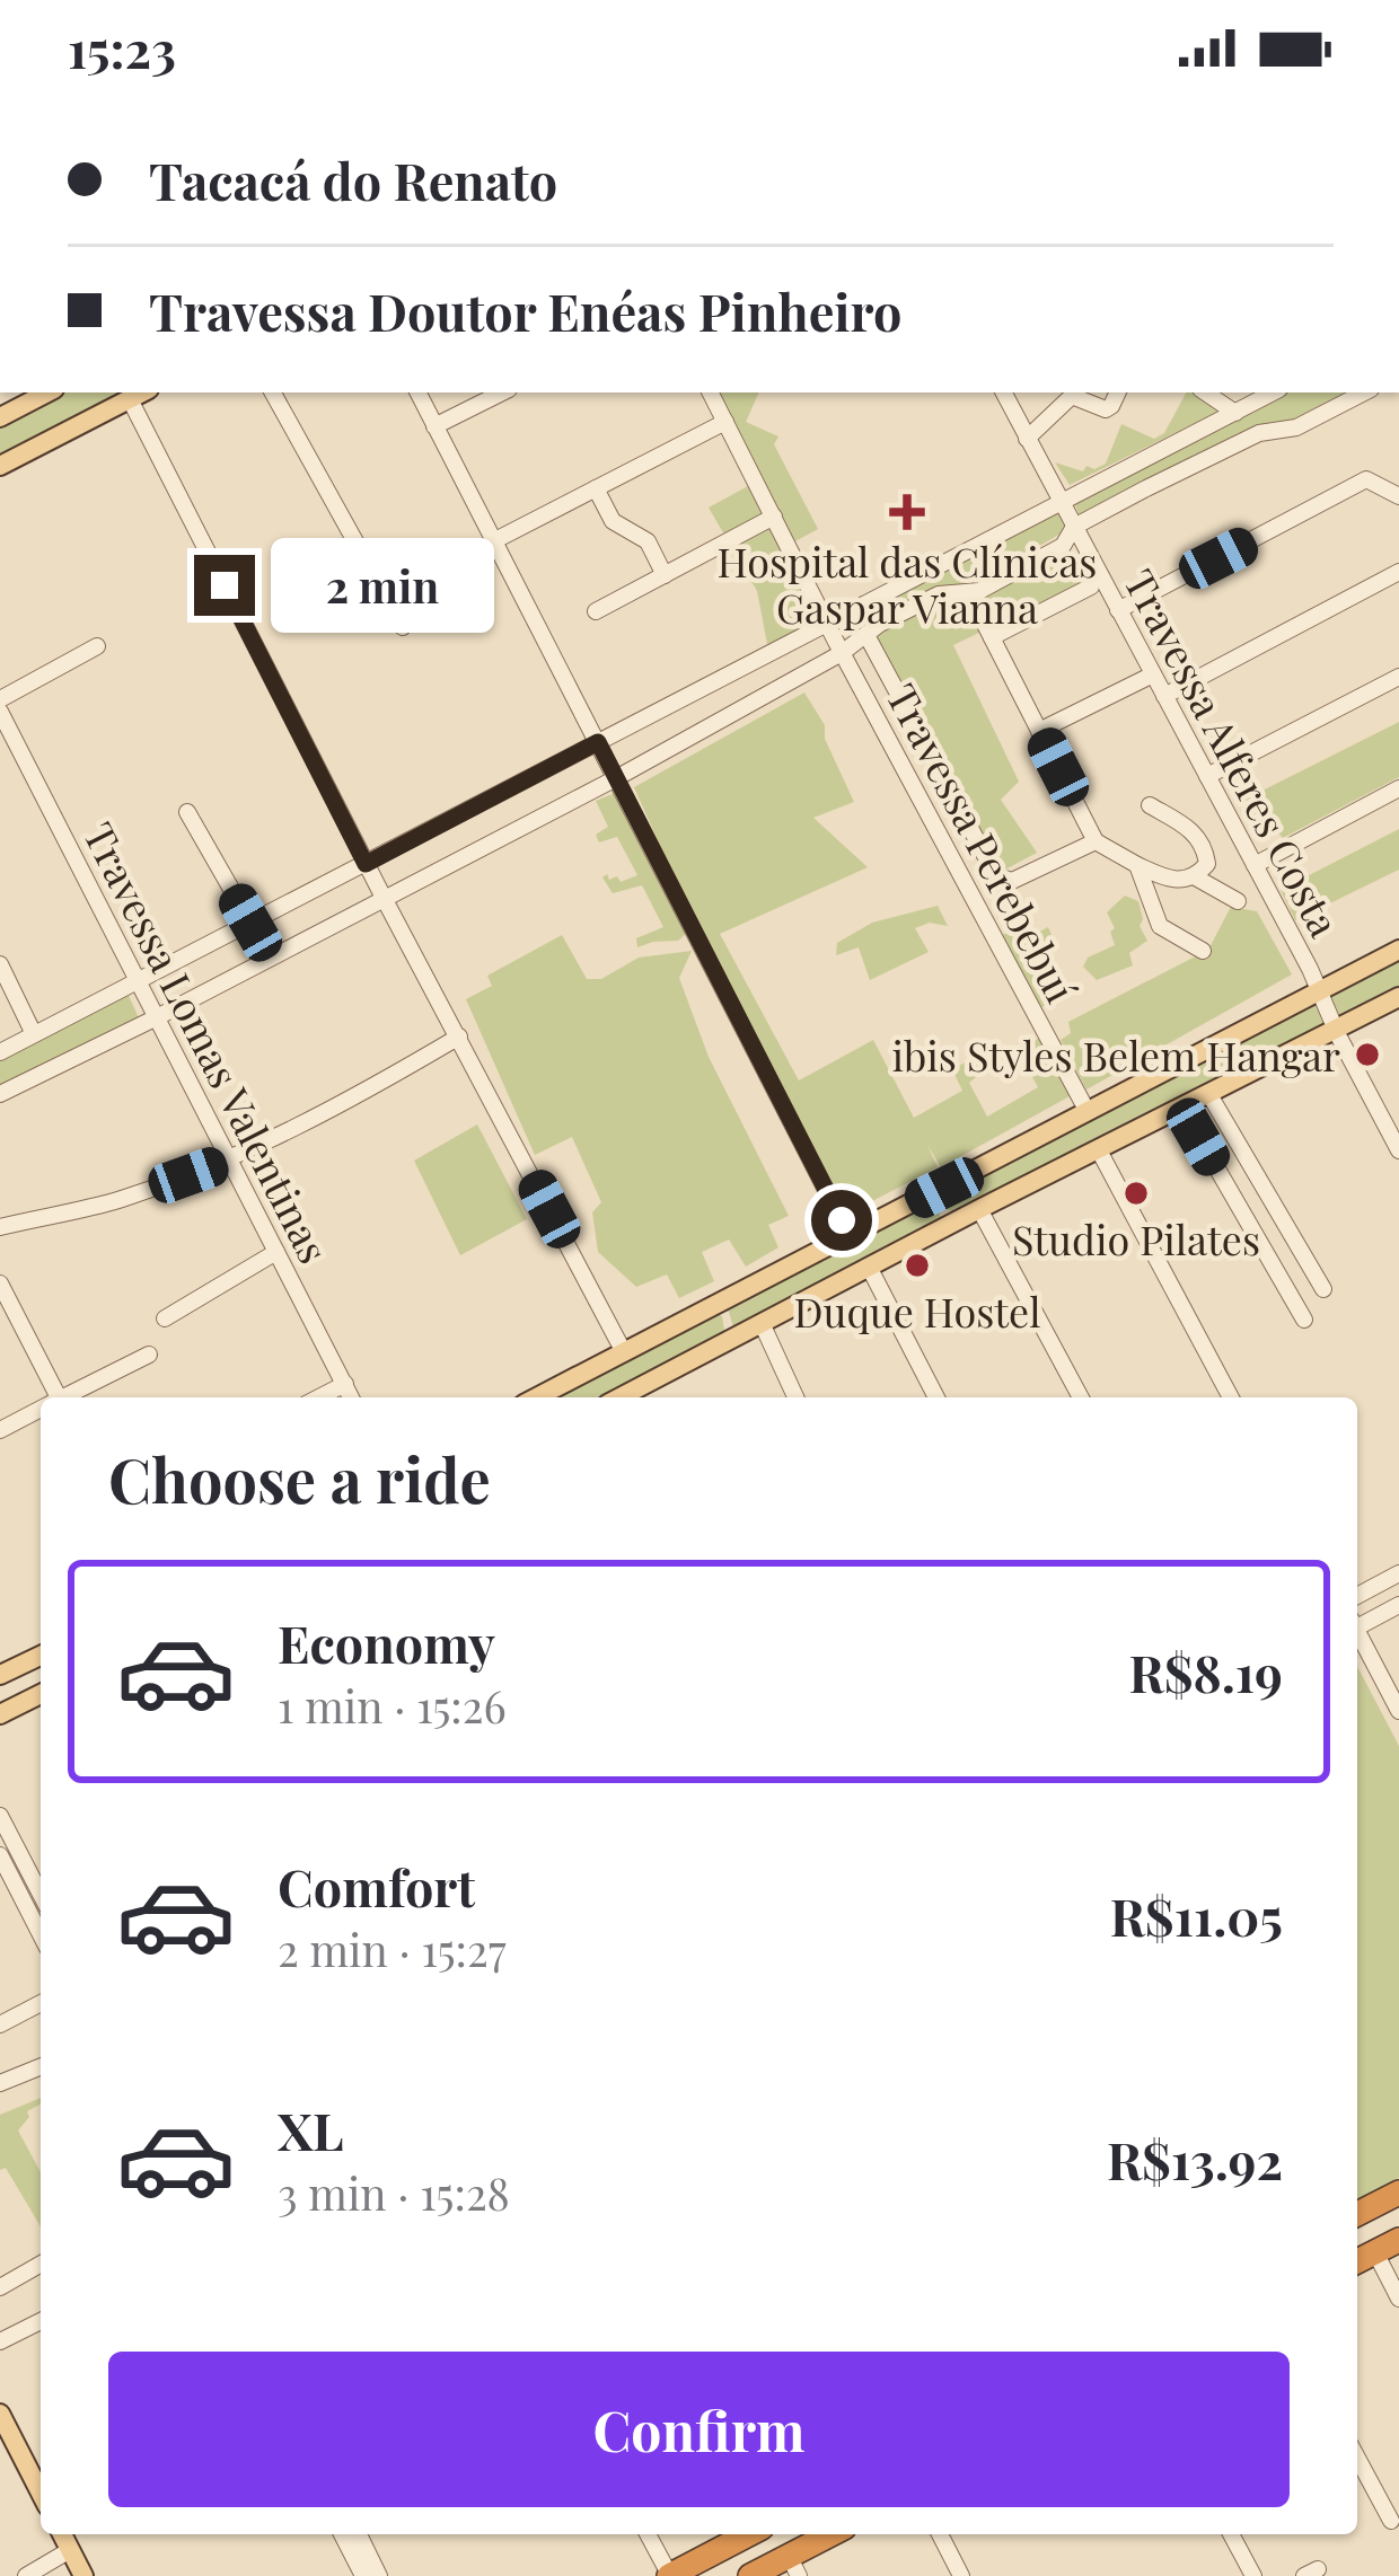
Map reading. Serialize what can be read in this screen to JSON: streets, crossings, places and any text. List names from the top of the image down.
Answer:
{
  "streets": {
    "street": ["Travessa Alferes Costa", "Travessa Perebebuí", "Travessa Lomas Valentinas"]
  },
  "places": {
    "health": ["Hospital das Clínicas Gaspar Vianna"],
    "other": ["ibis Styles Belem Hangar", "Studio Pilates", "Duque Hostel"]
  },
  "page": {
    "status": "15:23",
    "banner": ["Tacacá do Renato", "Travessa Doutor Enéas Pinheiro"],
    "bubble": "2 min",
    "heading": "Choose a ride",
    "list": [
      {
        "name": "Economy",
        "note": "1 min · 15:26",
        "value": "R$8.19"
      },
      {
        "name": "Comfort",
        "note": "2 min · 15:27",
        "value": "R$11.05"
      },
      {
        "name": "XL",
        "note": "3 min · 15:28",
        "value": "R$13.92"
      }
    ],
    "buttons": "Confirm"
  }
}
